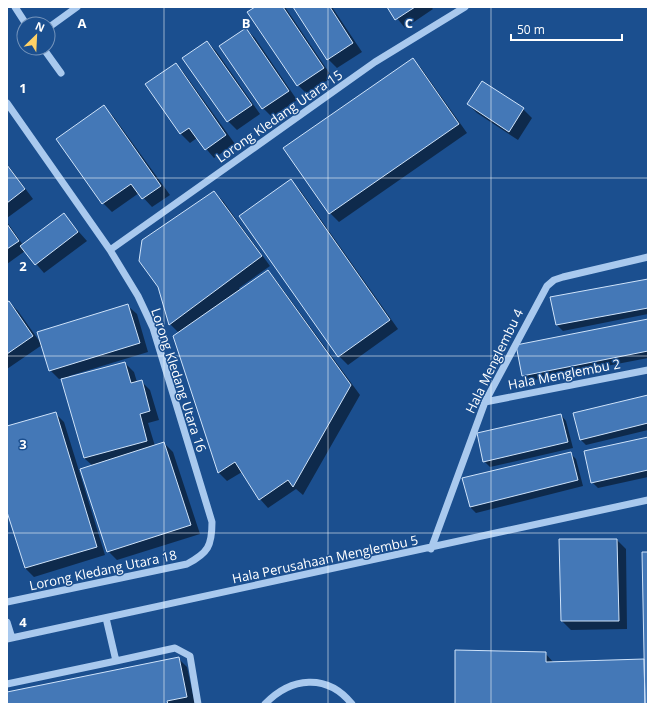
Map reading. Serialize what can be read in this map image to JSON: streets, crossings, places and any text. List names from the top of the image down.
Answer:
{
  "streets": {
    "street": [
      "Lorong Kledang Utara 15",
      "Hala Menglembu 4",
      "Hala Menglembu 2",
      "Lorong Kledang Utara 16",
      "Hala Perusahaan Menglembu 5",
      "Lorong Kledang Utara 18"
    ]
  },
  "crossings": [
    ["Lorong Kledang Utara 15", "Lorong Kledang Utara 16"],
    ["Hala Menglembu 4", "Hala Menglembu 2"],
    ["Hala Menglembu 4", "Hala Perusahaan Menglembu 5"],
    ["Lorong Kledang Utara 16", "Lorong Kledang Utara 18"]
  ],
  "scale_bar": "50 m",
  "north": "top right",
  "grid": {
    "columns": ["A", "B", "C"],
    "rows": [
      "1",
      "2",
      "3",
      "4"
    ]
  }
}
